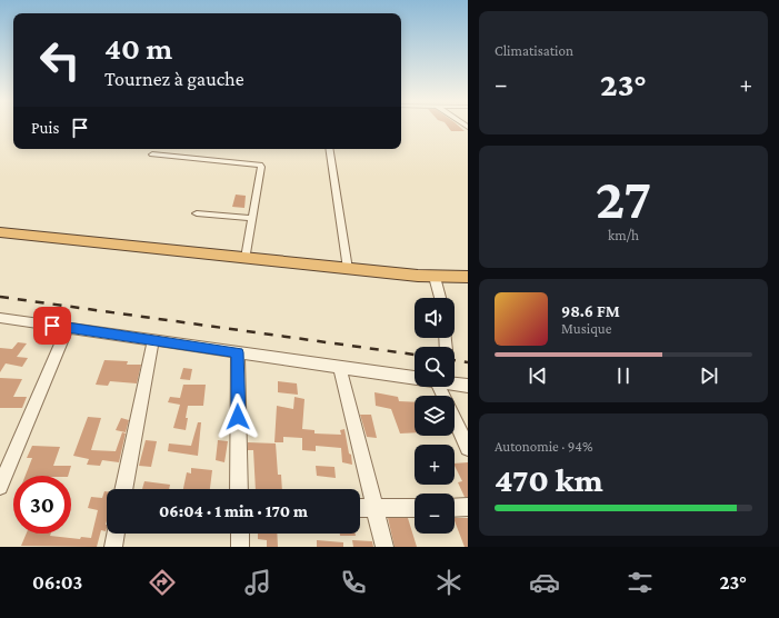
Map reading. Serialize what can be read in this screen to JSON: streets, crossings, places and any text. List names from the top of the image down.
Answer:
{
  "page": {
    "tile": [
      "Climatisation",
      ["27", "km/h"],
      ["Autonomie · 94%", "470 km"]
    ],
    "turn": ["40 m", "Tournez à gauche"],
    "heat": ["−", "23°", "+"],
    "then": "Puis",
    "song": ["98.6 FM", "Musique"],
    "map_buttons": ["+", "−"],
    "limit": "30",
    "trip": "06:04 · 1 min · 170 m",
    "tabs": ["06:03", "23°"]
  }
}
